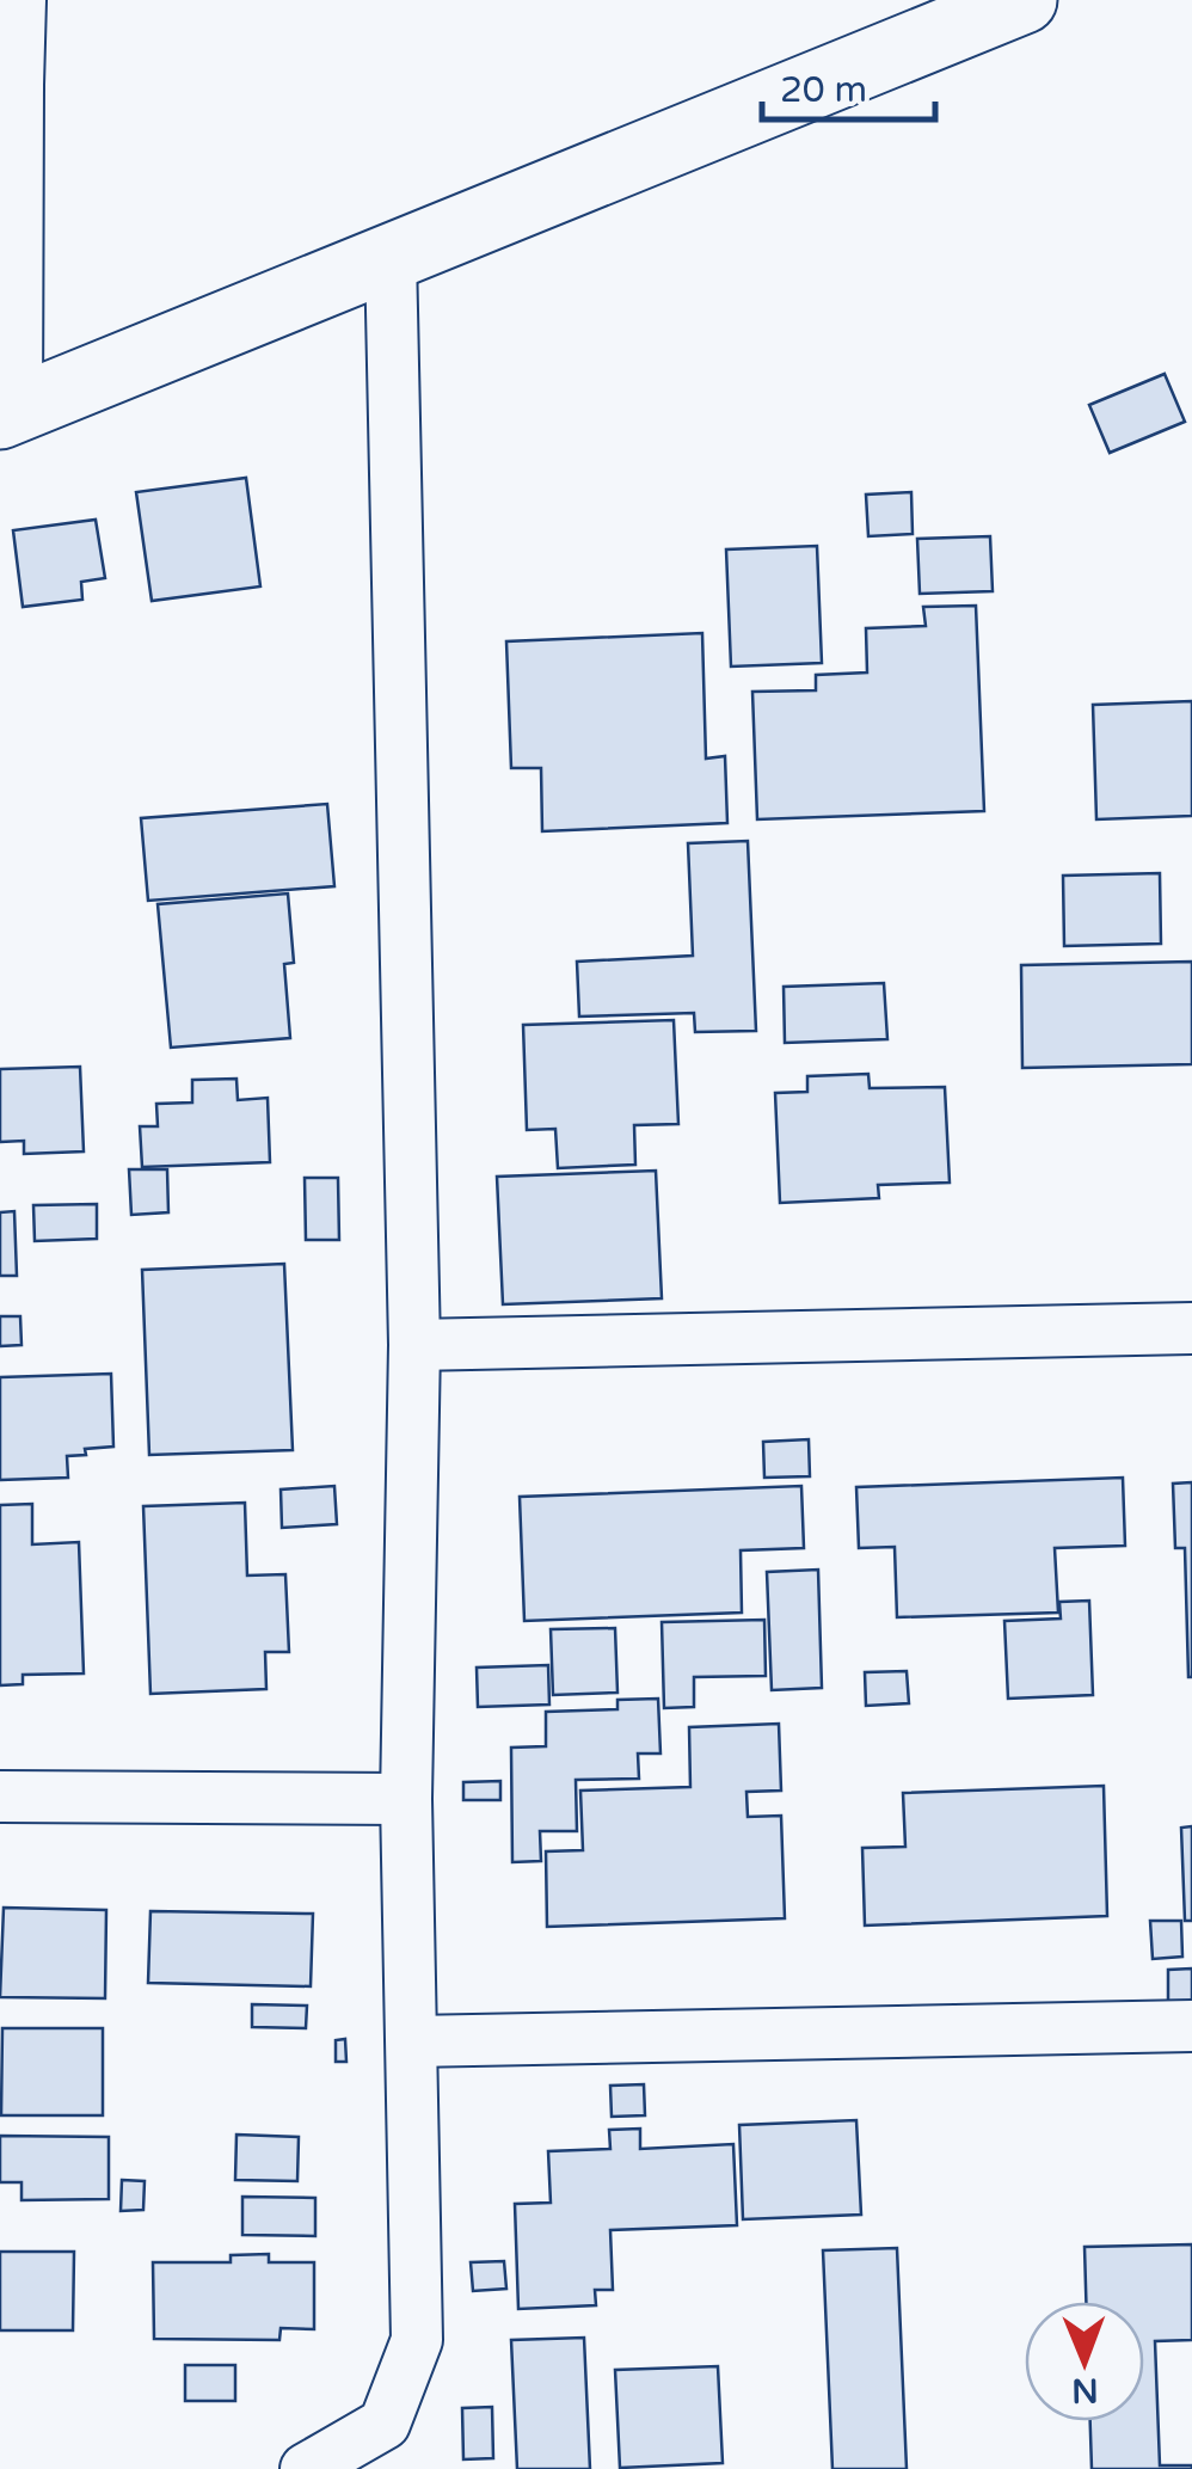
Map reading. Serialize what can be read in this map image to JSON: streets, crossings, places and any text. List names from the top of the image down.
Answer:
{
  "scale_bar": "20 m",
  "north": "bottom"
}
